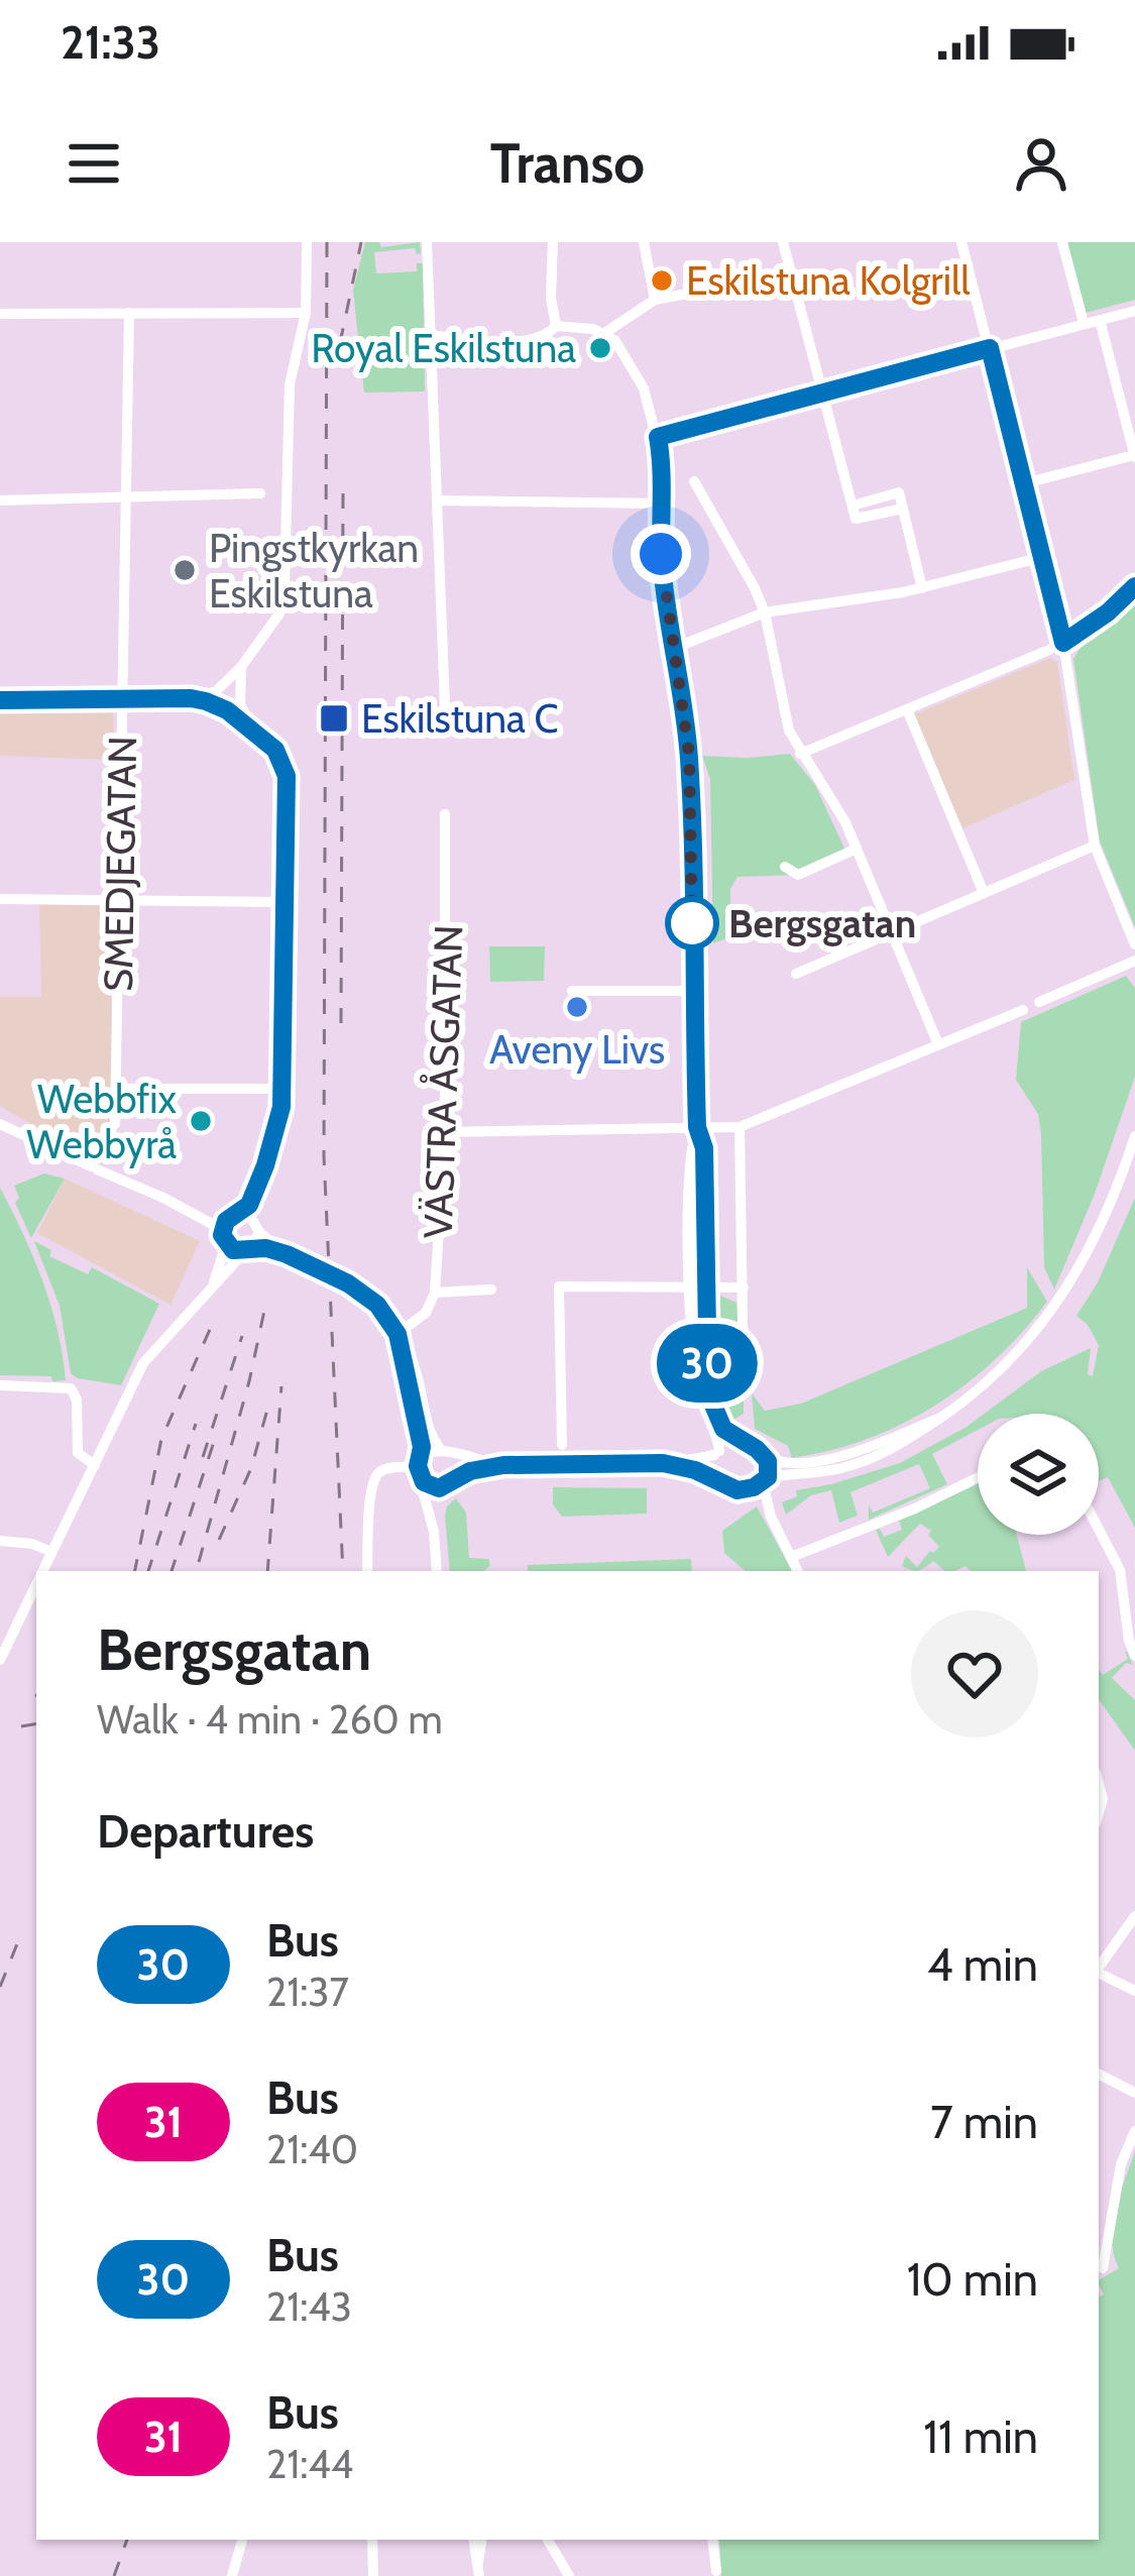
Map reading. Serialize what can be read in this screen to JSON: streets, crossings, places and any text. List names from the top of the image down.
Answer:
{
  "streets": {
    "street": ["SMEDJEGATAN", "VÄSTRA ÅSGATAN"]
  },
  "places": {
    "other": [
      "Eskilstuna Kolgrill",
      "Royal Eskilstuna",
      "Pingstkyrkan Eskilstuna",
      "Bergsgatan",
      "Aveny Livs",
      "Webbfix Webbyrå"
    ],
    "transit": ["Eskilstuna C"]
  },
  "lines": ["bus line 30"],
  "page": {
    "status": "21:33",
    "header": "Transo",
    "on_map": "30",
    "heading": [
      ["Bergsgatan", "Walk · 4 min · 260 m"],
      "Departures"
    ],
    "list": [
      {
        "mark": "30",
        "name": "Bus",
        "note": "21:37",
        "value": "4 min"
      },
      {
        "mark": "31",
        "name": "Bus",
        "note": "21:40",
        "value": "7 min"
      },
      {
        "mark": "30",
        "name": "Bus",
        "note": "21:43",
        "value": "10 min"
      },
      {
        "mark": "31",
        "name": "Bus",
        "note": "21:44",
        "value": "11 min"
      }
    ]
  }
}
